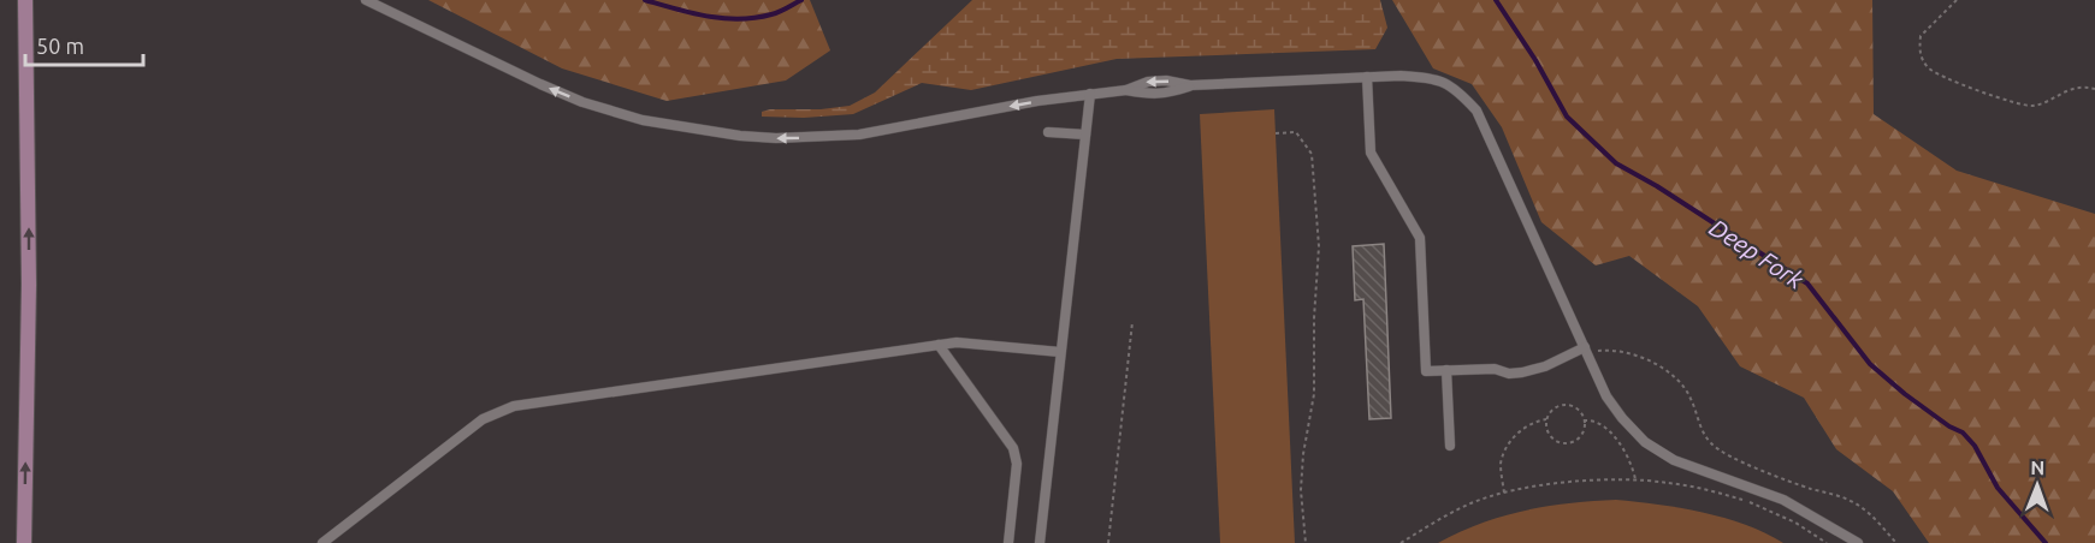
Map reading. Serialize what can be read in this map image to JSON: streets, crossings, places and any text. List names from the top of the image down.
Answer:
{
  "water": ["Deep Fork"],
  "scale_bar": "50 m",
  "north": "top"
}
